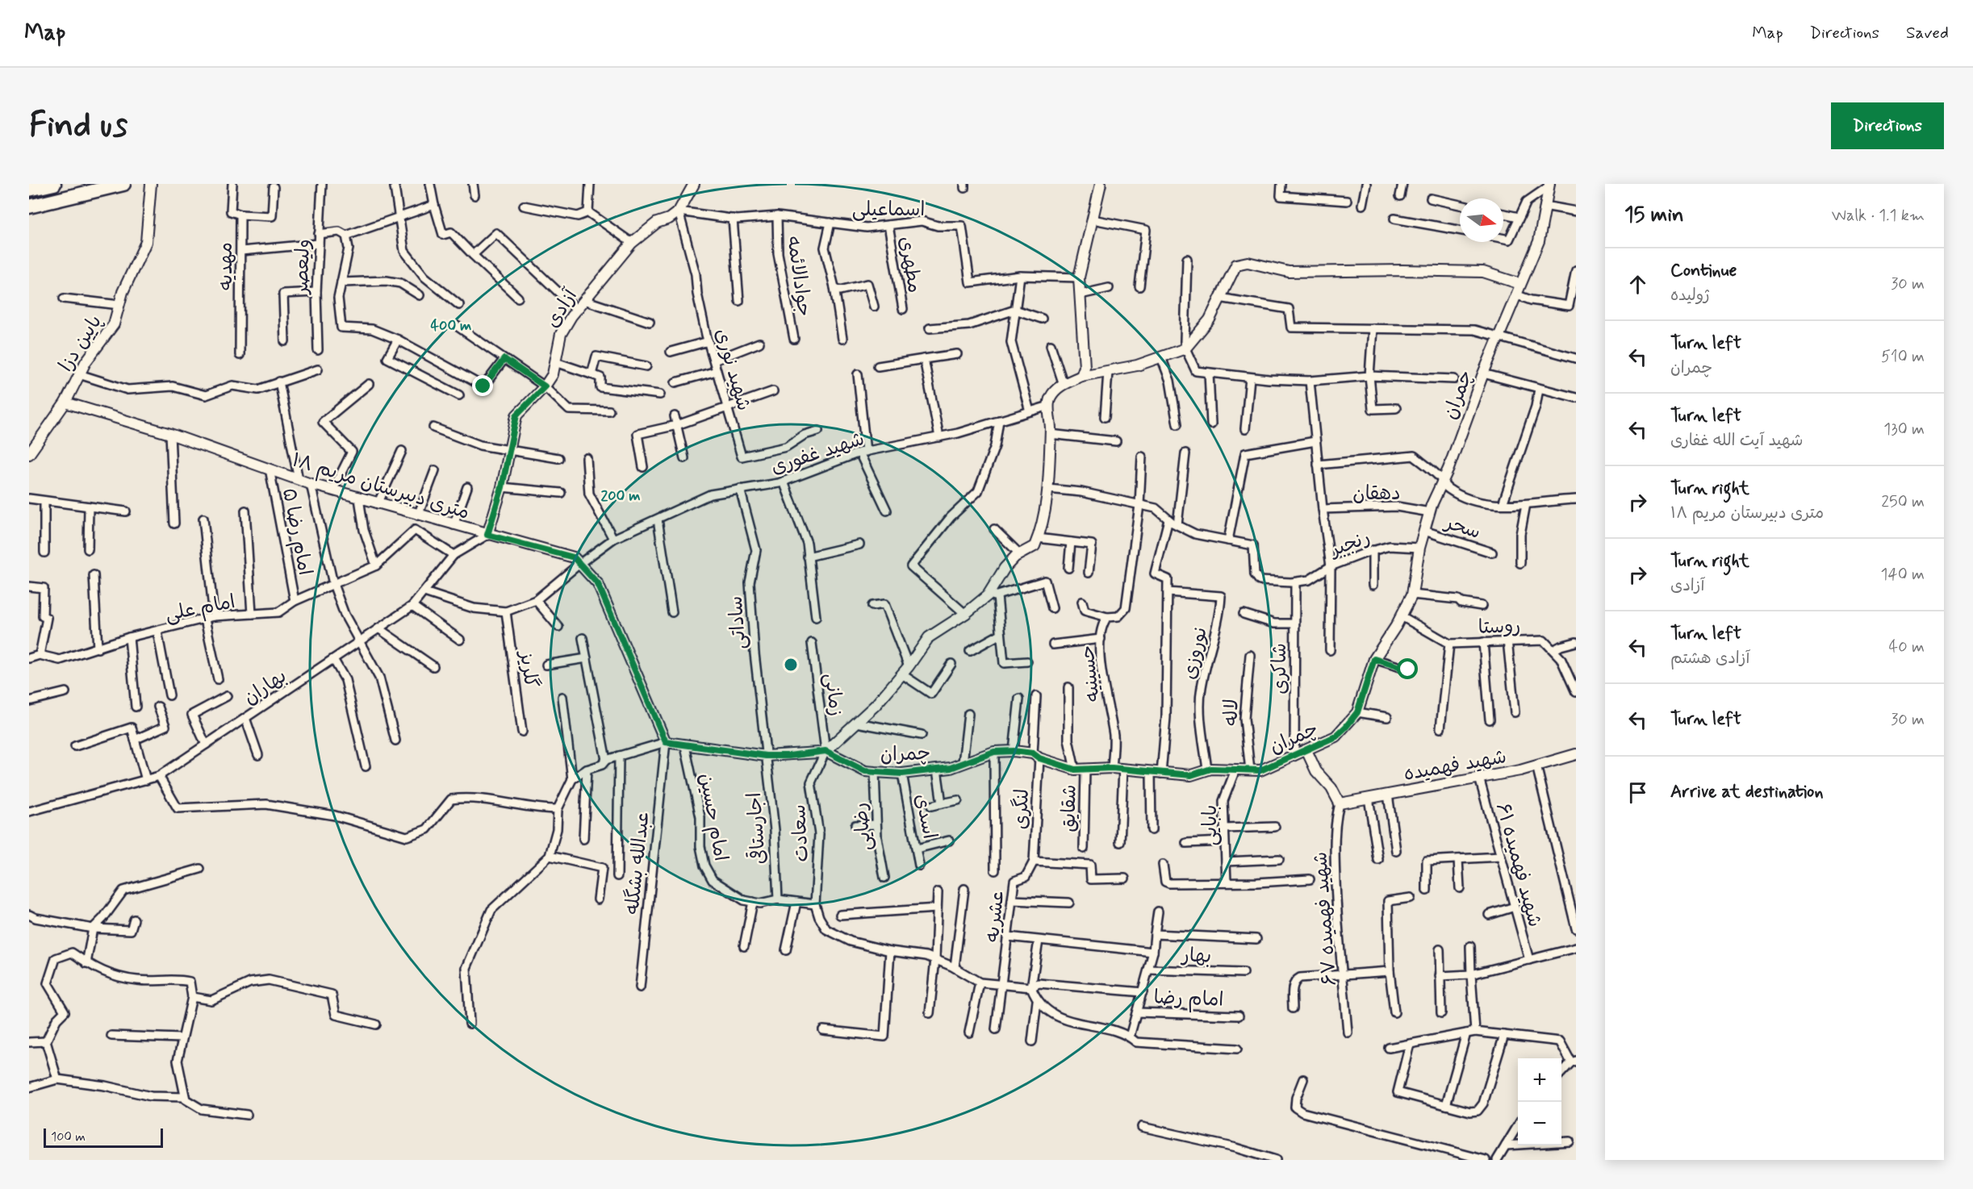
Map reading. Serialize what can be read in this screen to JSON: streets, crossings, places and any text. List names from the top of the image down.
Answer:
{
  "streets": {
    "street": [
      "اسماعیلی",
      "مطهری",
      "مهدیه",
      "ولیعصر",
      "جوادالائمه",
      "آزادی",
      "پایین دزا",
      "شهید نوری",
      "چمران",
      "شهید غفوری",
      "۱۸ متری دبیرستان مریم",
      "دهقان",
      "سحر",
      "امام رضا ۵",
      "رنجبر",
      "امام علی",
      "ساداتی",
      "روستا",
      "نوروزی",
      "شاکری",
      "گلریز",
      "حسینیه",
      "بهاران",
      "زمانی",
      "لاله",
      "شهید فهمیده",
      "شقایق",
      "لنگری",
      "اسدی",
      "امام حسین",
      "بابایی",
      "رضایی",
      "اجارستاقی",
      "سعادت",
      "عبدالله بشگله",
      "شهید فهمیده ۶۱",
      "عشریه",
      "شهید فهمیده ۶۷",
      "بهار",
      "امام رضا"
    ]
  },
  "crossings": [
    ["اسماعیلی", "مطهری"],
    ["اسماعیلی", "جوادالائمه"],
    ["اسماعیلی", "آزادی"],
    ["اسماعیلی", "شهید نوری"],
    ["آزادی", "شهید نوری"],
    ["آزادی", "۱۸ متری دبیرستان مریم"],
    ["آزادی", "بهاران"],
    ["پایین دزا", "۱۸ متری دبیرستان مریم"],
    ["چمران", "دهقان"],
    ["چمران", "سحر"],
    ["چمران", "رنجبر"],
    ["چمران", "نوروزی"],
    ["چمران", "شاکری"],
    ["چمران", "حسینیه"],
    ["چمران", "زمانی"],
    ["چمران", "لاله"],
    ["چمران", "شقایق"],
    ["چمران", "لنگری"],
    ["چمران", "اسدی"],
    ["چمران", "بابایی"],
    ["چمران", "رضایی"],
    ["چمران", "سعادت"],
    ["شهید غفوری", "۱۸ متری دبیرستان مریم"],
    ["شهید غفوری", "ساداتی"],
    ["۱۸ متری دبیرستان مریم", "امام رضا ۵"],
    ["۱۸ متری دبیرستان مریم", "بهاران"],
    ["۱۸ متری دبیرستان مریم", "عبدالله بشگله"],
    ["امام رضا ۵", "امام علی"],
    ["رنجبر", "شاکری"],
    ["امام علی", "بهاران"],
    ["ساداتی", "اجارستاقی"],
    ["زمانی", "سعادت"],
    ["شهید فهمیده", "شهید فهمیده ۶۱"],
    ["شهید فهمیده", "شهید فهمیده ۶۷"],
    ["لنگری", "عشریه"],
    ["امام حسین", "اجارستاقی"],
    ["امام حسین", "سعادت"]
  ],
  "scale_bar": "100 m",
  "north": "right",
  "page": {
    "header": "Map",
    "nav": ["Map", "Directions", "Saved"],
    "buttons": "Directions",
    "title": "Find us",
    "heading": ["15 min", "Walk · 1.1 km"],
    "list": [
      ["Continue", "ژولیده", "30 m"],
      ["Turn left", "چمران", "510 m"],
      ["Turn left", "شهید آیت الله غفاری", "130 m"],
      ["Turn right", "۱۸ متری دبیرستان مریم", "250 m"],
      ["Turn right", "آزادی", "140 m"],
      ["Turn left", "آزادی هشتم", "40 m"],
      ["Turn left", "30 m"],
      "Arrive at destination"
    ],
    "map_buttons": ["+", "−"],
    "scale": "100 m"
  },
  "rings": ["400 m", "200 m"]
}
